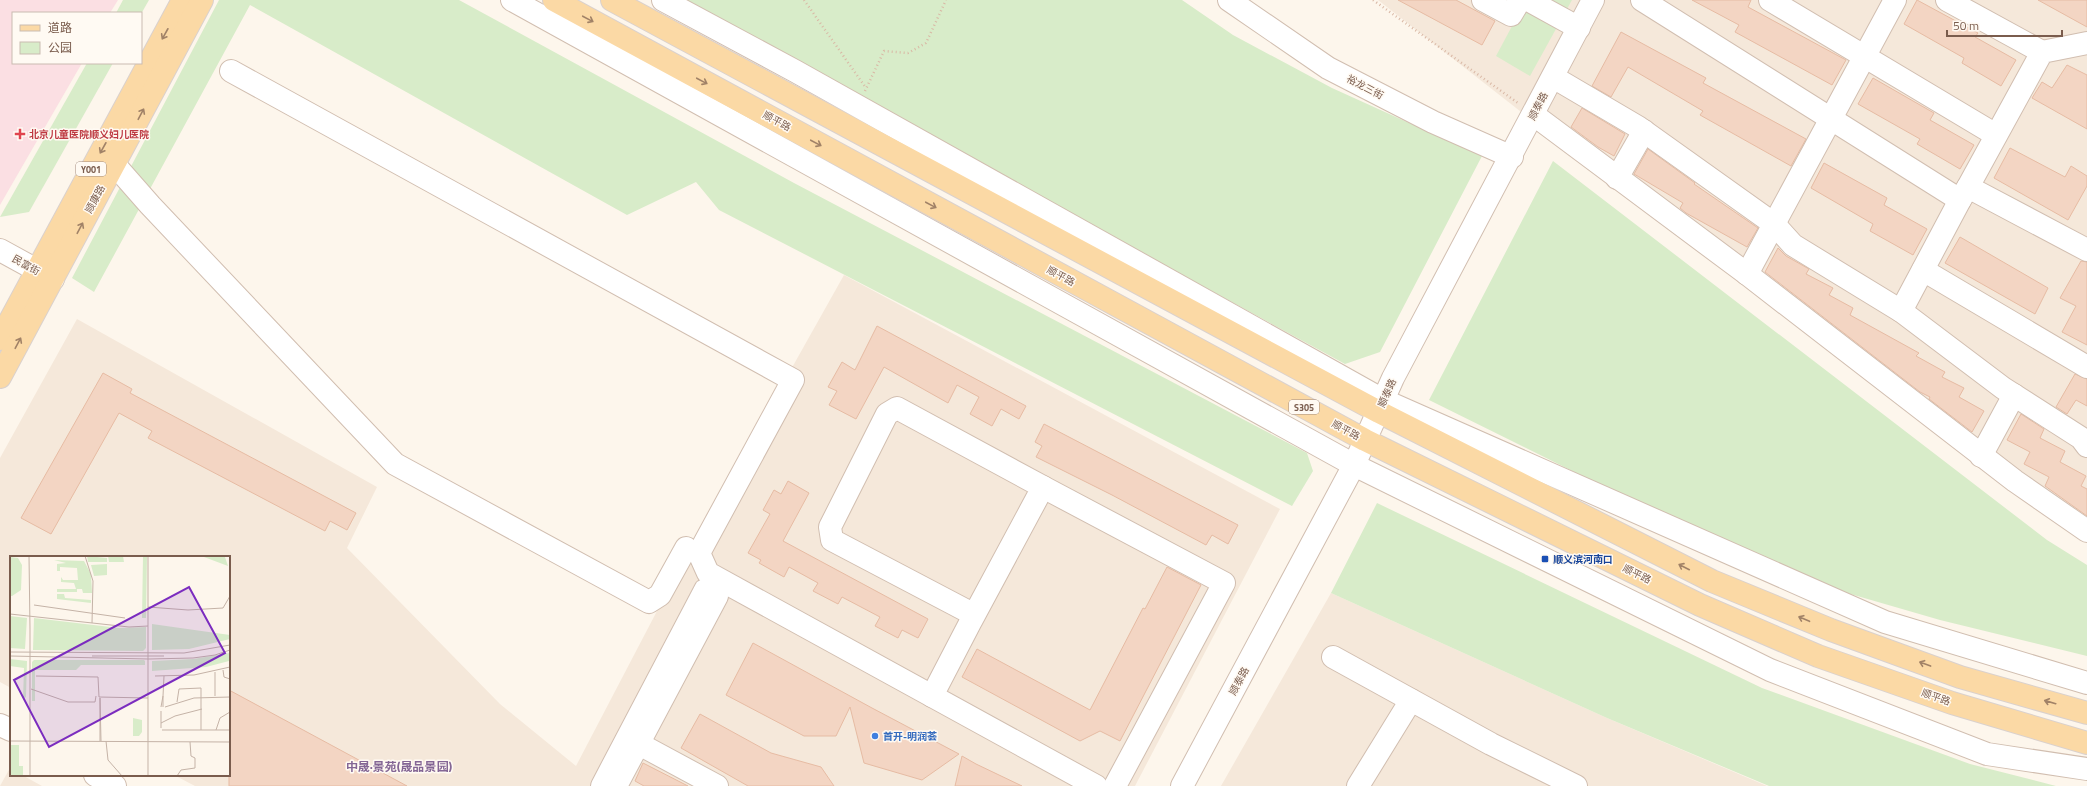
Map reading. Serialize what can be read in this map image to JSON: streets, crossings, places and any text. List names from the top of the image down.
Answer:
{
  "streets": {
    "main road": [
      "顺平路",
      "Y001",
      "顺康路",
      "S305"
    ],
    "street": ["裕龙三街", "顺泰路", "民富街"]
  },
  "crossings": [
    ["裕龙三街", "顺泰路"],
    ["顺泰路", "顺平路"],
    ["顺康路", "民富街"]
  ],
  "districts": ["中晟·景苑(晟品景园)"],
  "places": {
    "health": ["北京儿童医院顺义妇儿医院"],
    "transit": ["顺义滨河南口"],
    "other": ["首开-明润荟"]
  },
  "legend": ["道路", "公园"],
  "scale_bar": "50 m"
}
